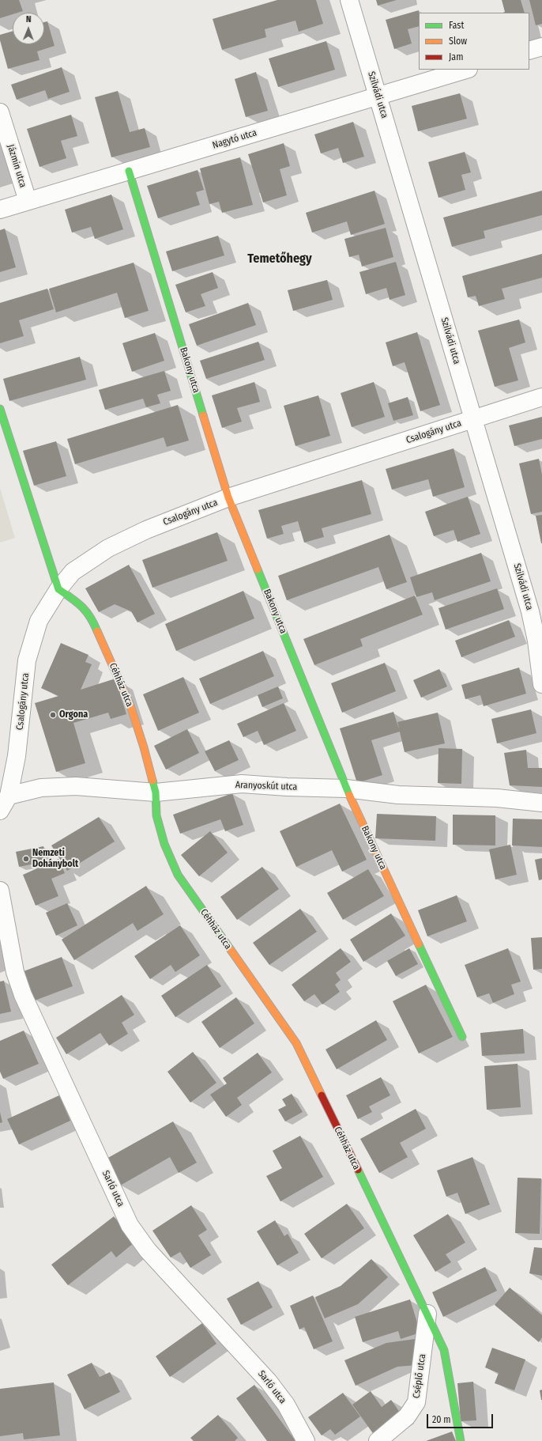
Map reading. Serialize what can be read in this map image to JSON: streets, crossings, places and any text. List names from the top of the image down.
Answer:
{
  "streets": {
    "street": [
      "Szilvádi utca",
      "Nagytó utca",
      "Jázmin utca",
      "Bakony utca",
      "Csalogány utca",
      "Céhház utca",
      "Aranyoskút utca",
      "Sarló utca",
      "Cséplő utca"
    ]
  },
  "crossings": [
    ["Szilvádi utca", "Nagytó utca"],
    ["Szilvádi utca", "Csalogány utca"],
    ["Nagytó utca", "Jázmin utca"],
    ["Nagytó utca", "Bakony utca"],
    ["Bakony utca", "Csalogány utca"],
    ["Bakony utca", "Aranyoskút utca"],
    ["Csalogány utca", "Céhház utca"],
    ["Csalogány utca", "Aranyoskút utca"],
    ["Céhház utca", "Aranyoskút utca"],
    ["Céhház utca", "Cséplő utca"]
  ],
  "districts": ["Temetőhegy"],
  "places": ["Orgona", "Nemzeti Dohánybolt"],
  "legend": ["Fast", "Slow", "Jam"],
  "scale_bar": "20 m",
  "north": "top"
}
